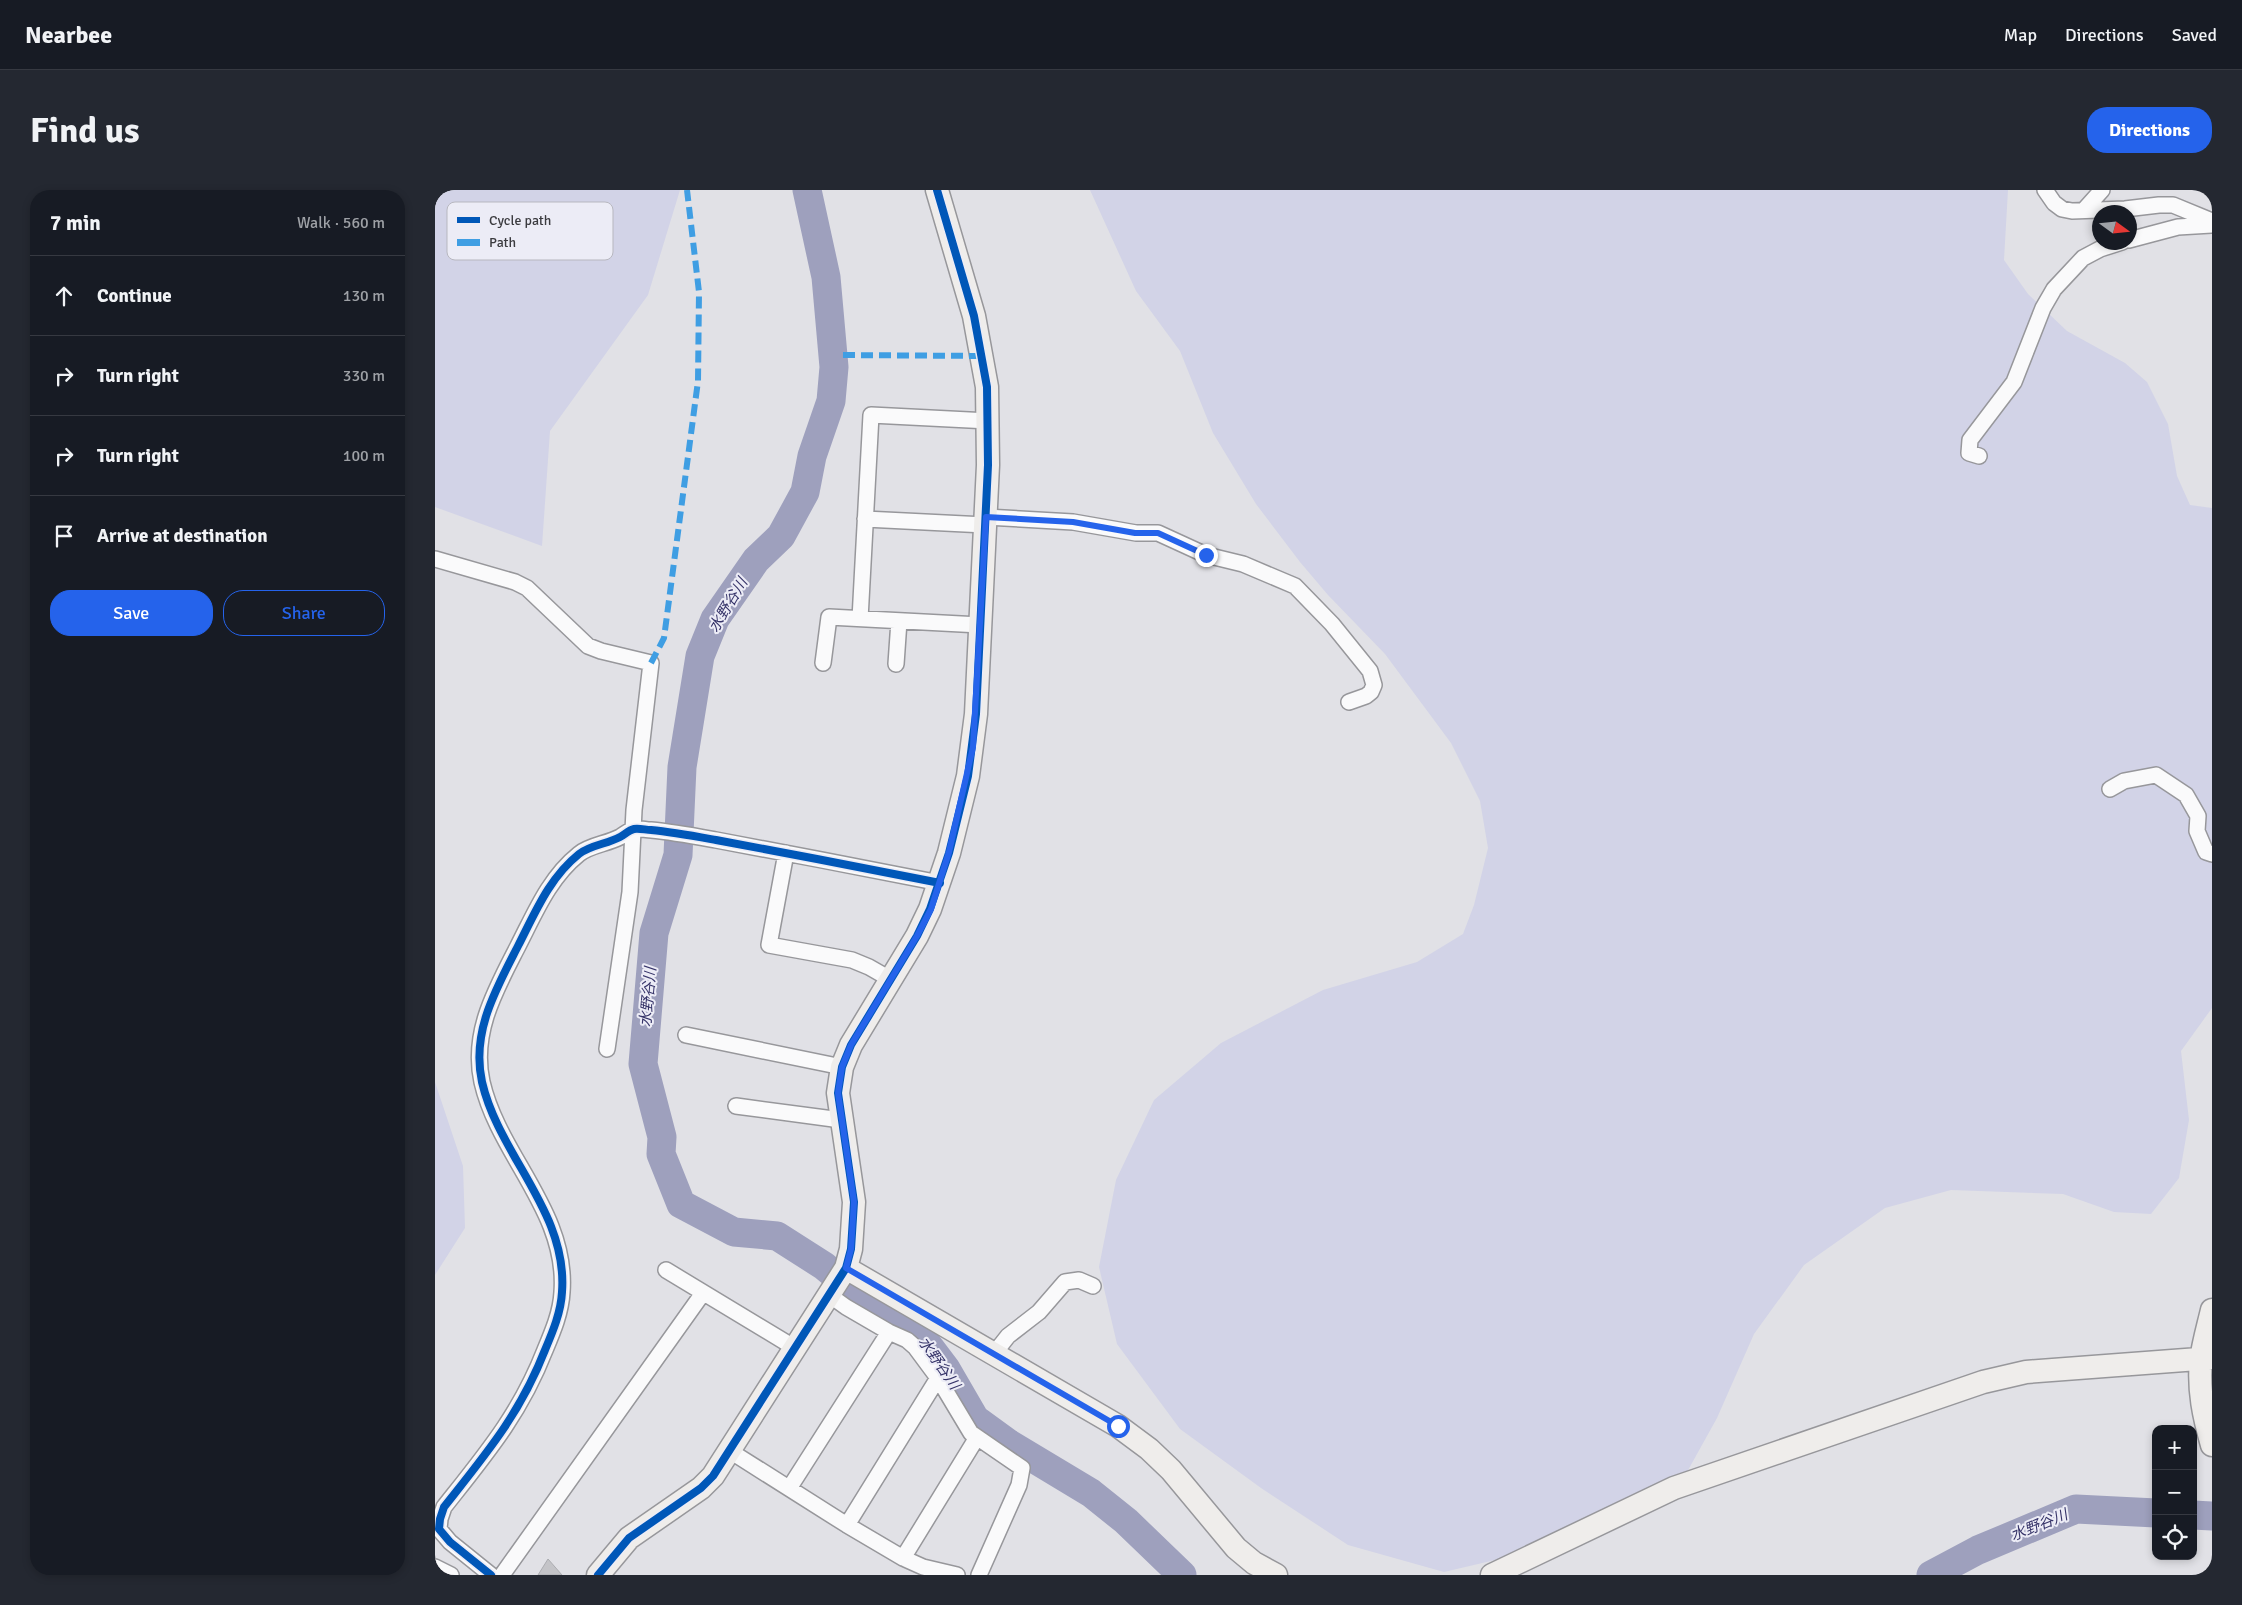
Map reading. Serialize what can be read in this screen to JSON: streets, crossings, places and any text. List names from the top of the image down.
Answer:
{
  "water": ["水野谷川"],
  "legend": ["Cycle path", "Path"],
  "north": "right",
  "page": {
    "header": "Nearbee",
    "nav": ["Map", "Directions", "Saved"],
    "buttons": [
      "Directions",
      ["Save", "Share"]
    ],
    "title": "Find us",
    "heading": ["7 min", "Walk · 560 m"],
    "list": [
      ["Continue", "130 m"],
      ["Turn right", "330 m"],
      ["Turn right", "100 m"],
      "Arrive at destination"
    ],
    "map_buttons": ["+", "−"]
  }
}
